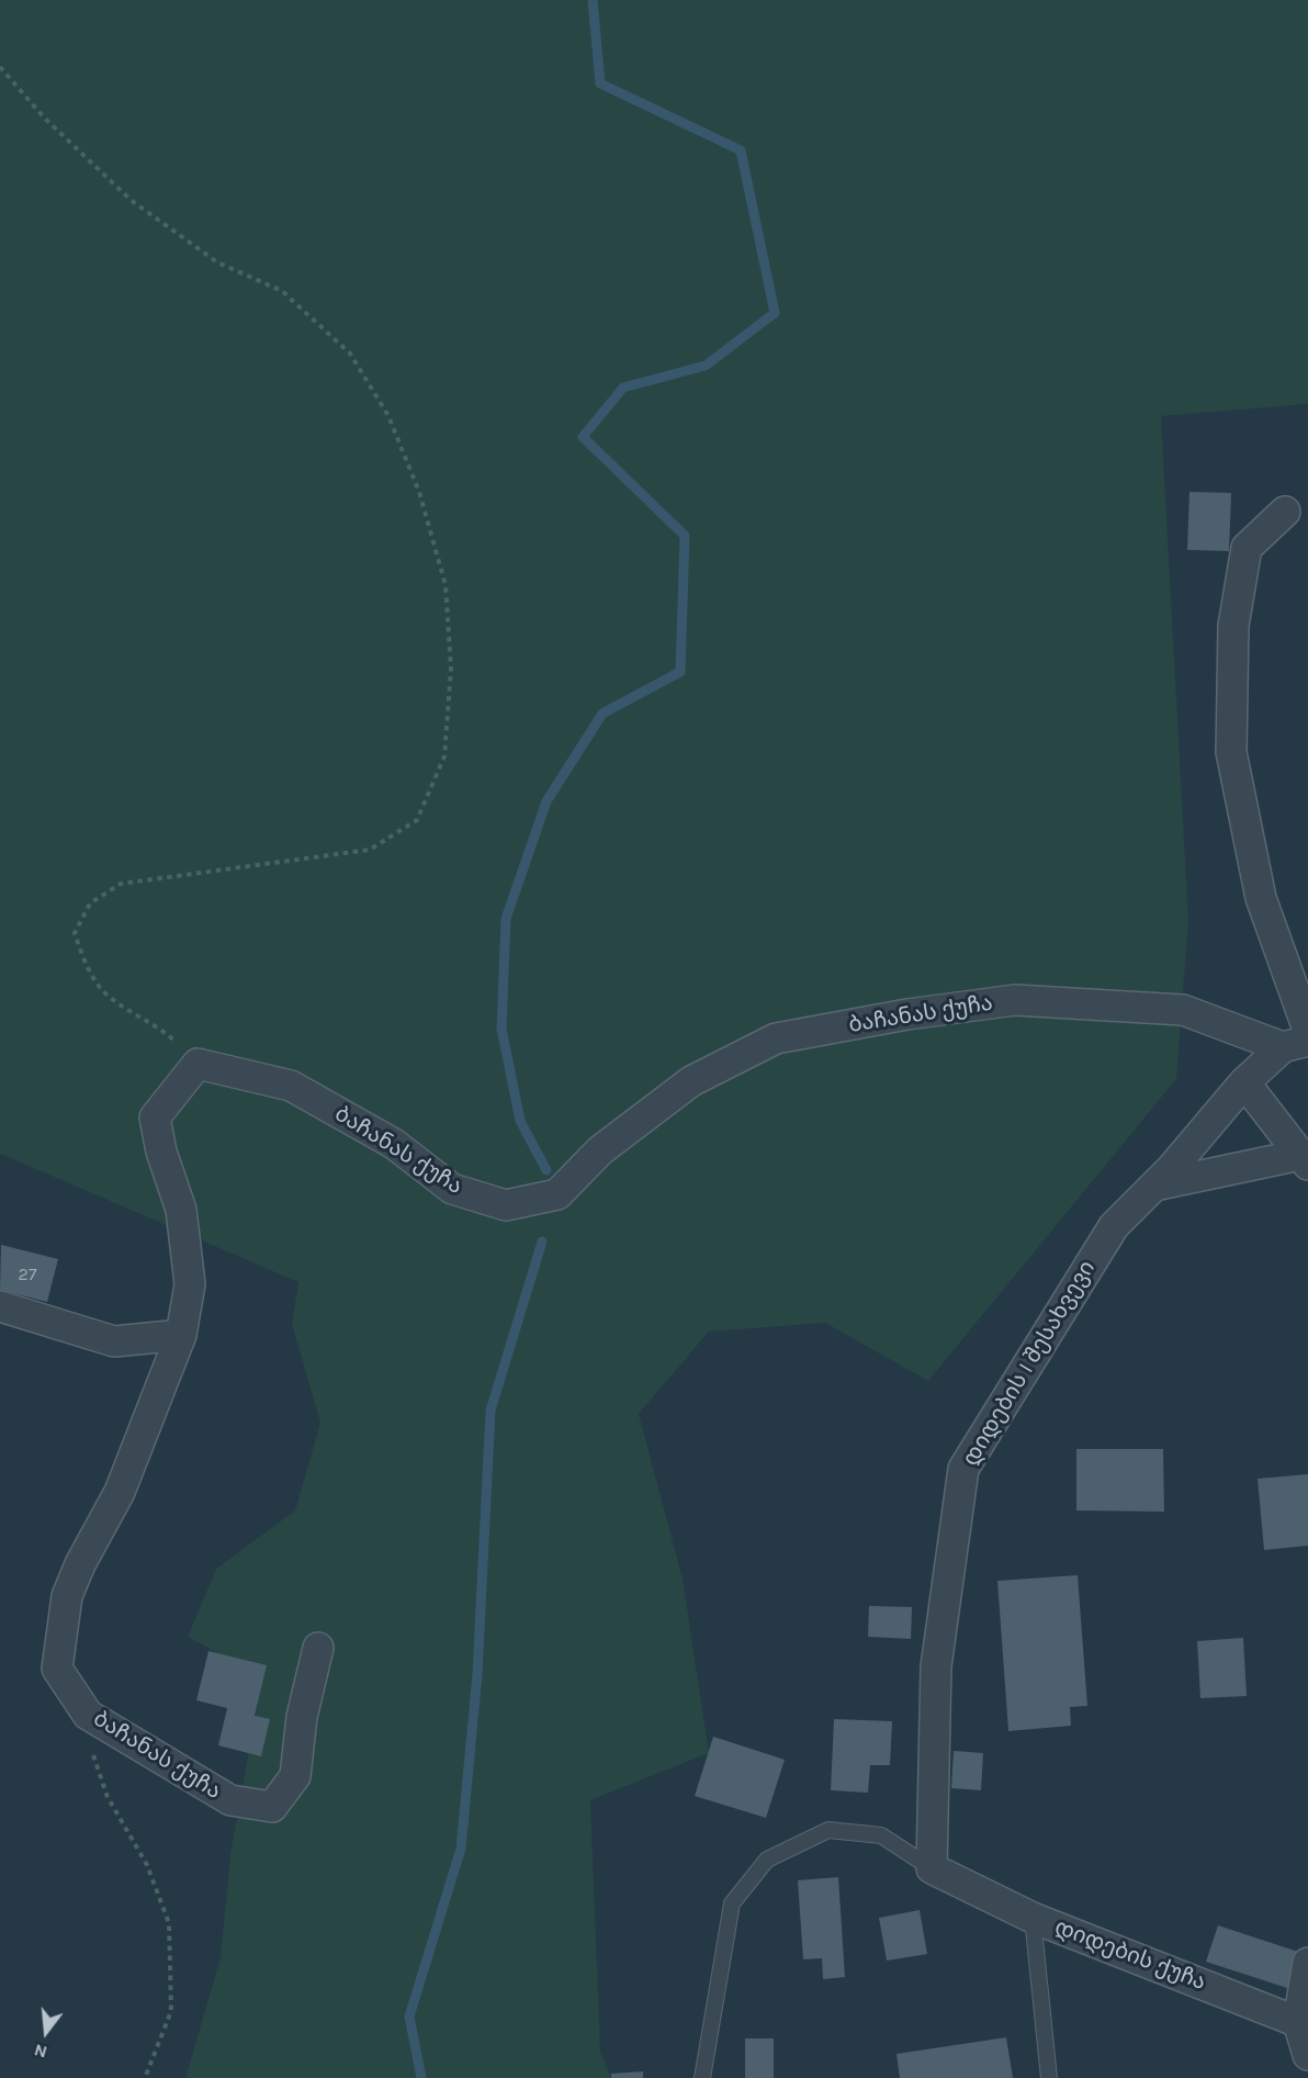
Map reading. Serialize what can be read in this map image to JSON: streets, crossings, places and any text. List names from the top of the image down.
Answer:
{
  "streets": {
    "street": ["ბაჩანას ქუჩა", "დიდების I შესახვევი", "დიდების ქუჩა"]
  },
  "crossings": [
    ["ბაჩანას ქუჩა", "დიდების I შესახვევი"],
    ["დიდების I შესახვევი", "დიდების ქუჩა"]
  ],
  "house_numbers": ["27"],
  "north": "bottom"
}
